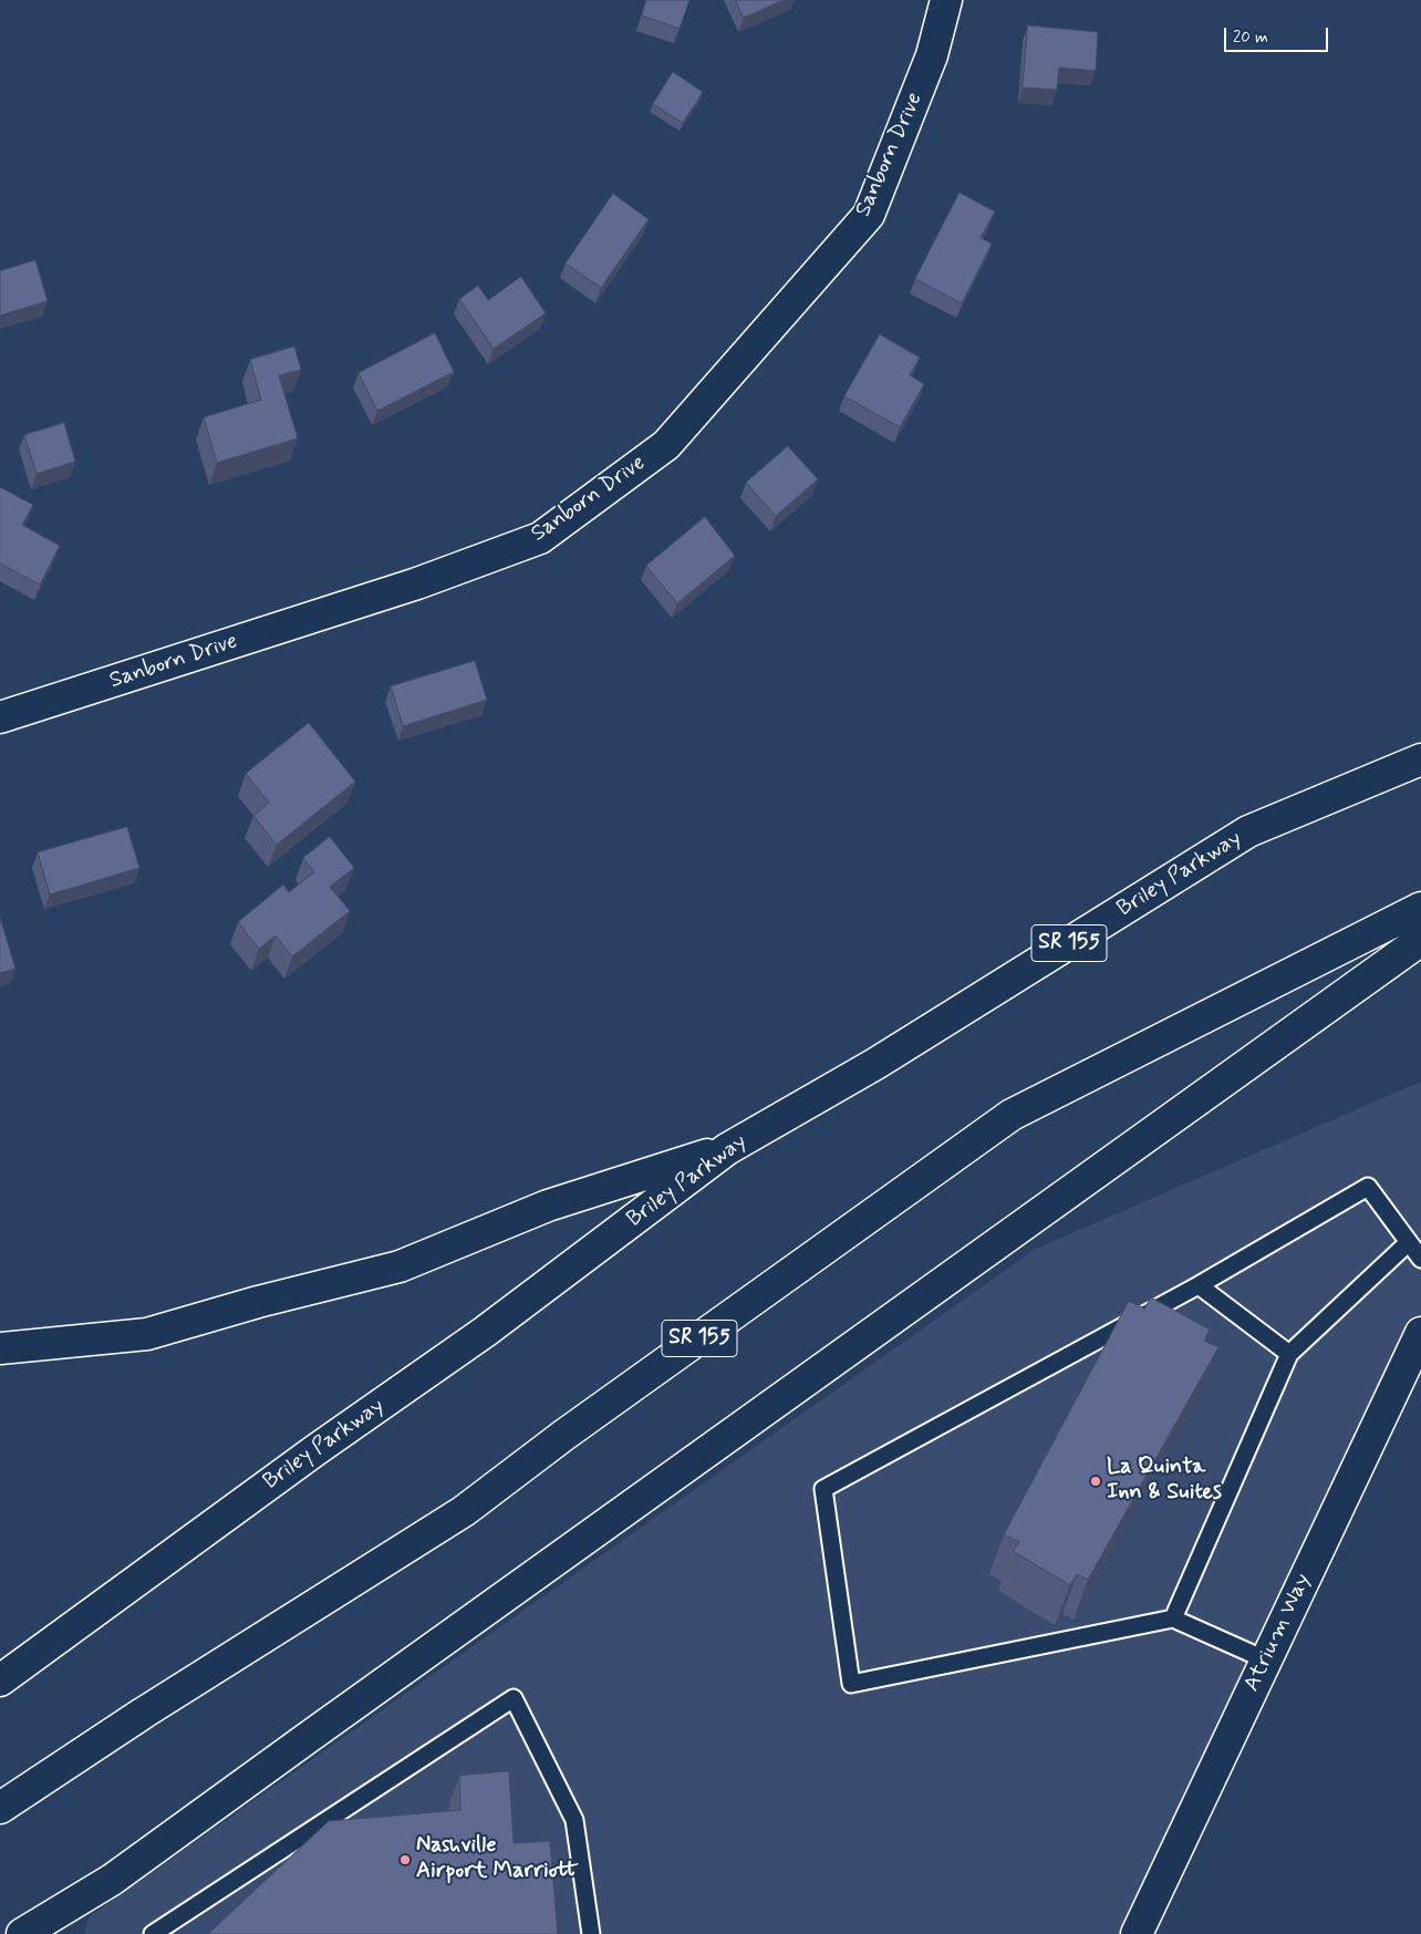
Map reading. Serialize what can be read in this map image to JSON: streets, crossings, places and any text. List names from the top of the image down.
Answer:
{
  "streets": {
    "main road": [
      "Sanborn Drive",
      "Briley Parkway",
      "SR 155",
      "Atrium Way"
    ]
  },
  "places": ["La Quinta Inn & Suites", "Nashville Airport Marriott"],
  "scale_bar": "20 m"
}
